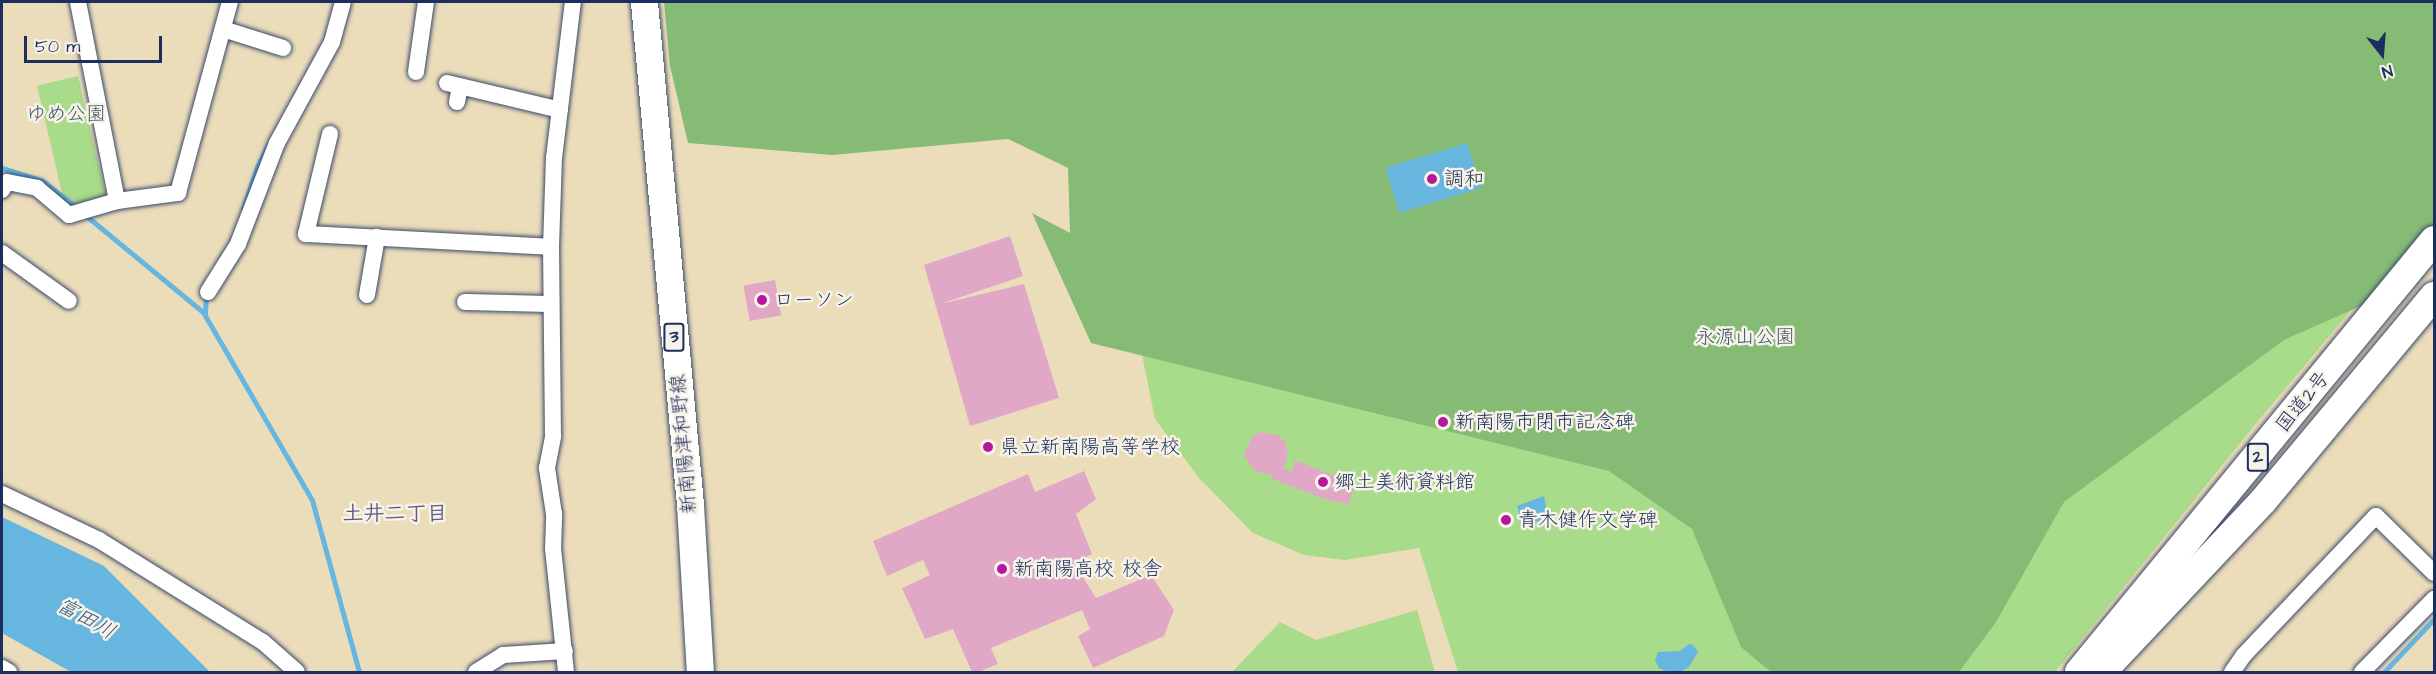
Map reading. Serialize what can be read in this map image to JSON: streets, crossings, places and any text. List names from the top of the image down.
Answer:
{
  "streets": {
    "highway": ["国道2号", "2"],
    "main road": ["3", "新南陽津和野線"]
  },
  "districts": ["土井二丁目"],
  "water": ["富田川"],
  "parks": ["ゆめ公園", "永源山公園"],
  "places": [
    "調和",
    "ローソン",
    "新南陽市閉市記念碑",
    "県立新南陽高等学校",
    "郷土美術資料館",
    "青木健作文学碑",
    "新南陽高校 校舎"
  ],
  "scale_bar": "50 m",
  "north": "bottom"
}
